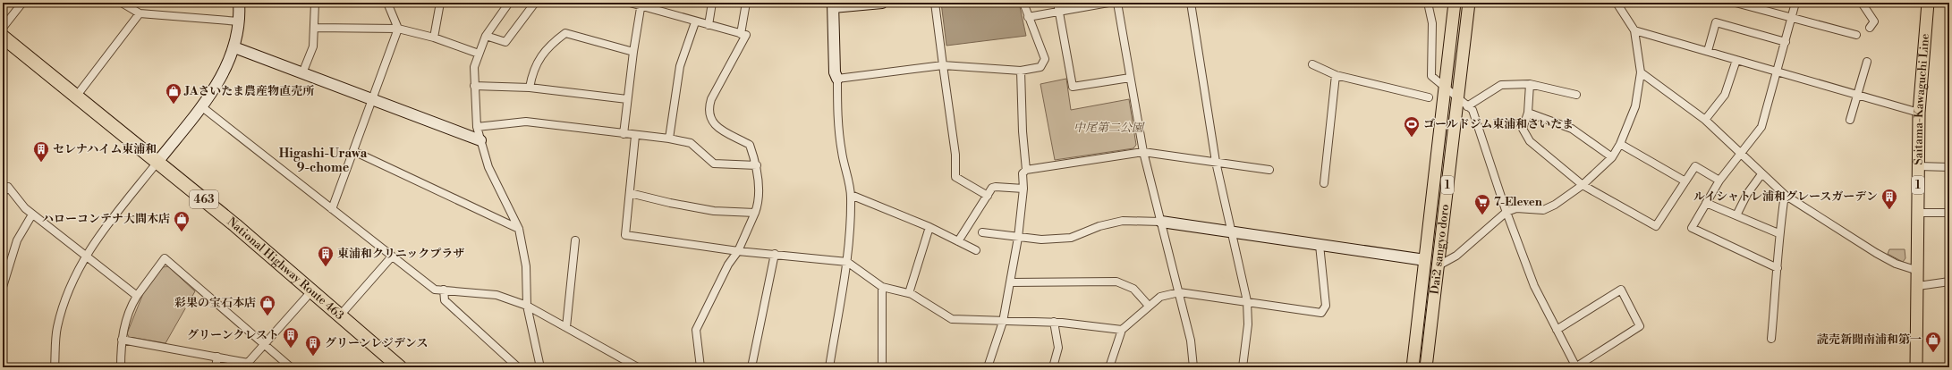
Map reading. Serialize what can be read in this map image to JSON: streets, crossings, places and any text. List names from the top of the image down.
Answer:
{
  "streets": {
    "highway": ["463", "National Highway Route 463"],
    "main road": ["Saitama-Kawaguchi Line", "1", "Dai2 sangyo doro"]
  },
  "districts": ["Higashi-Urawa 9-chome"],
  "parks": ["中尾第二公園"],
  "places": {
    "shop": [
      "JAさいたま農産物直売所",
      "ハローコンテナ大間木店",
      "彩果の宝石本店",
      "読売新聞南浦和第一"
    ],
    "sports": ["ゴールドジム東浦和さいたま"],
    "building": [
      "セレナハイム東浦和",
      "ルイシャトレ浦和グレースガーデン",
      "東浦和クリニックプラザ",
      "グリーンクレスト",
      "グリーンレジデンス"
    ],
    "supermarket": ["7-Eleven"]
  }
}
